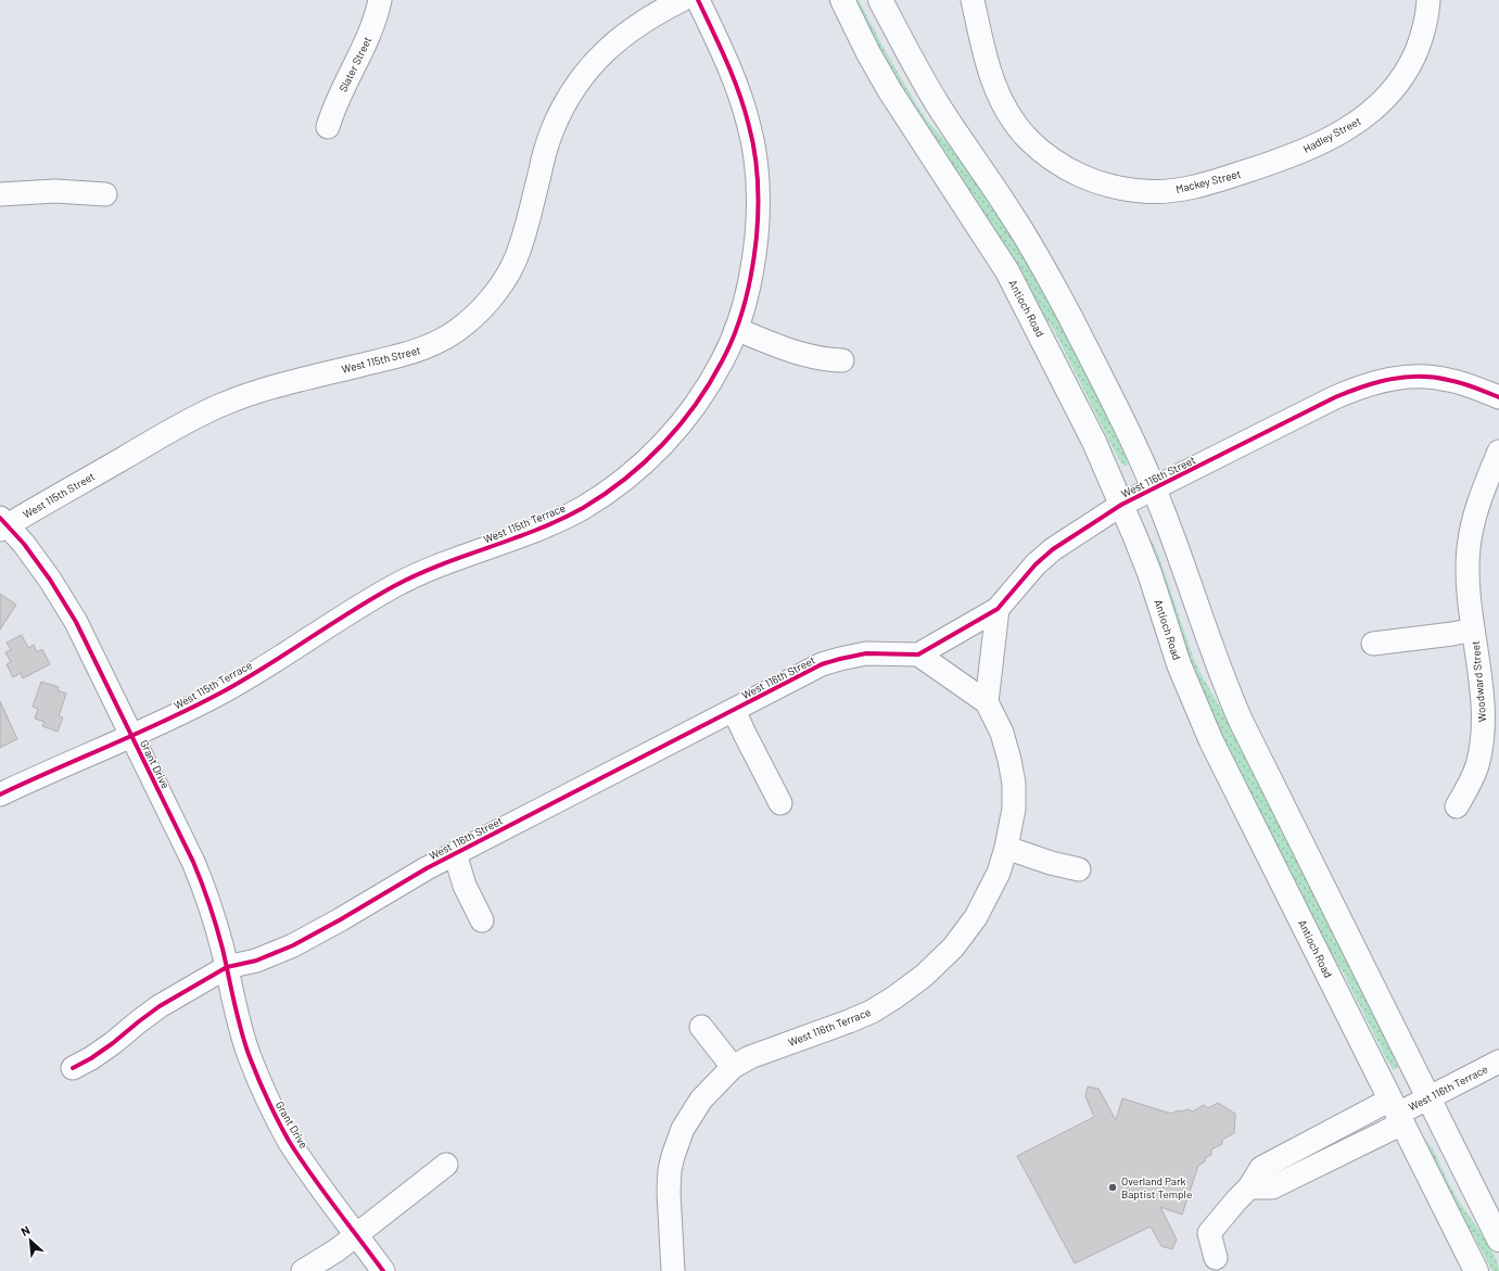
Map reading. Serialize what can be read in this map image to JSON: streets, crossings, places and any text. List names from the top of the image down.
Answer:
{
  "streets": {
    "main road": ["Antioch Road"],
    "street": [
      "Slater Street",
      "Hadley Street",
      "Mackey Street",
      "West 115th Street",
      "West 116th Street",
      "West 115th Terrace",
      "Woodward Street",
      "Grant Drive",
      "West 116th Terrace"
    ]
  },
  "crossings": [
    ["Hadley Street", "Mackey Street"],
    ["Antioch Road", "West 116th Street"],
    ["Antioch Road", "West 116th Terrace"],
    ["West 115th Street", "Grant Drive"],
    ["West 116th Street", "Grant Drive"],
    ["West 116th Street", "West 116th Terrace"],
    ["West 115th Terrace", "Grant Drive"]
  ],
  "places": ["Overland Park Baptist Temple"],
  "north": "top left"
}
